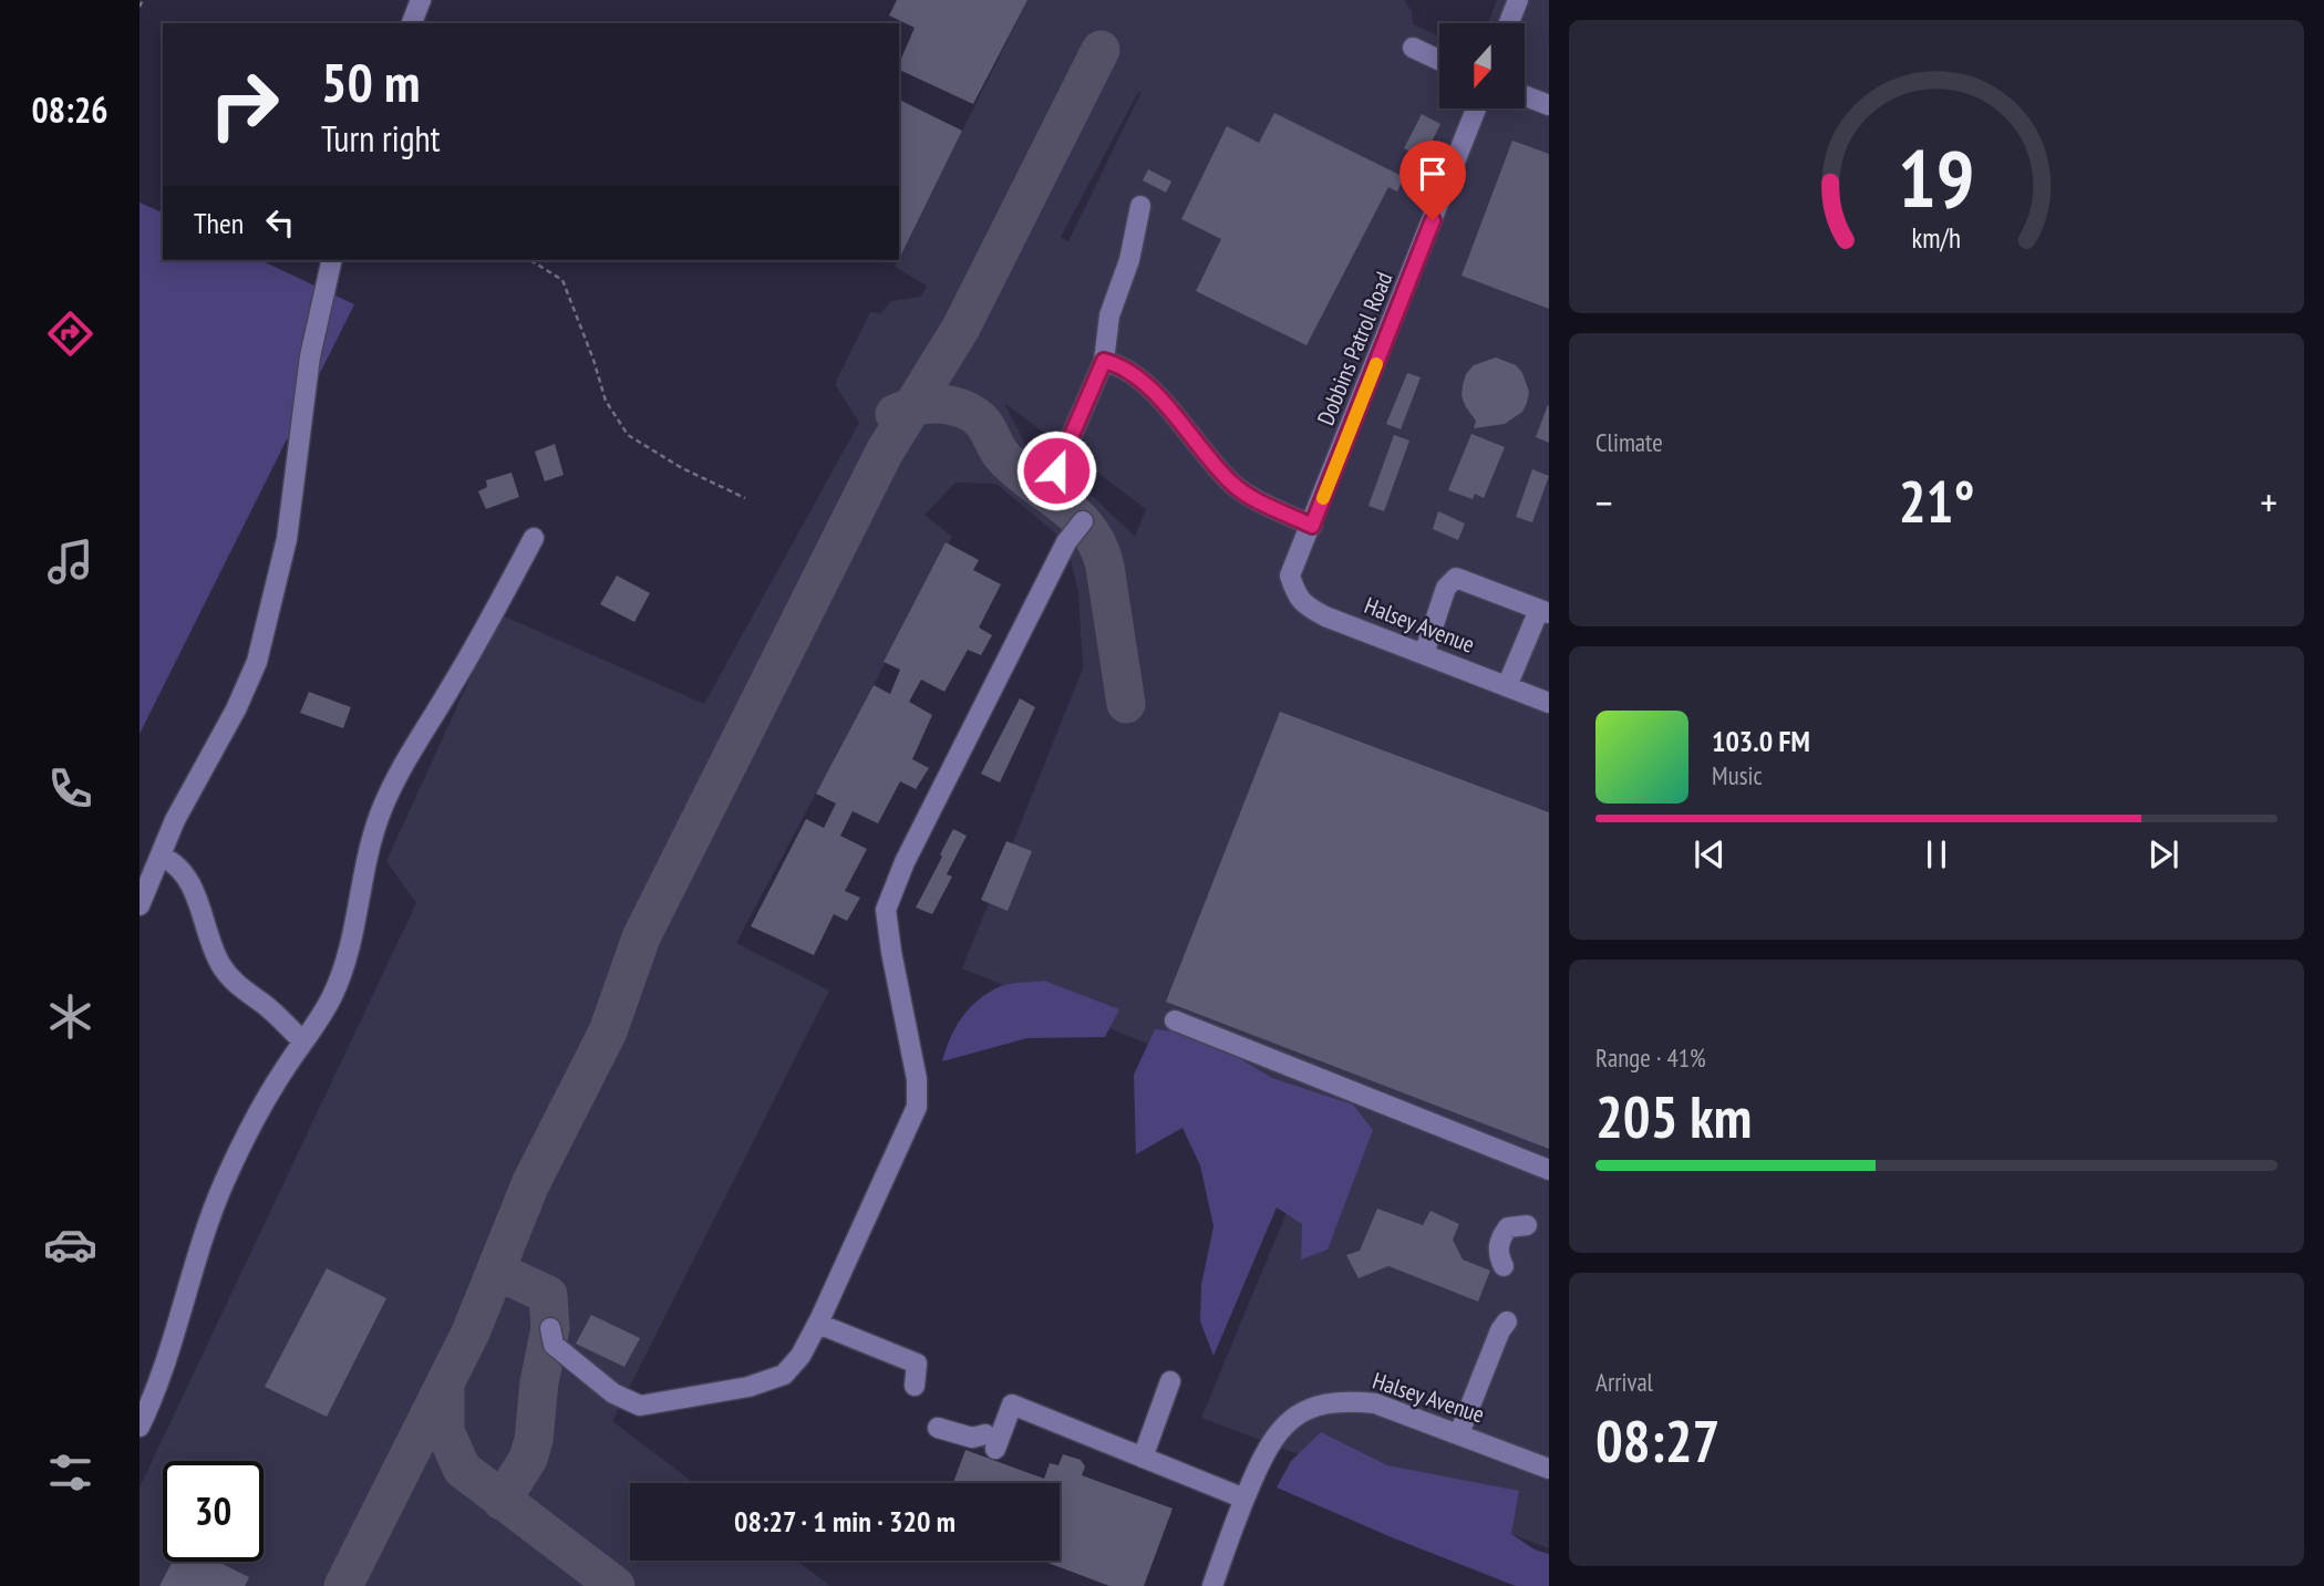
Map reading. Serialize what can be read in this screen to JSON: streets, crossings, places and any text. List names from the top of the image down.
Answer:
{
  "streets": {
    "street": ["Dobbins Patrol Road", "Halsey Avenue"]
  },
  "crossings": [
    ["Dobbins Patrol Road", "Halsey Avenue"]
  ],
  "north": "bottom",
  "page": {
    "tabs": "08:26",
    "turn": ["50 m", "Turn right"],
    "then": "Then",
    "tile": [
      "Climate",
      ["Range · 41%", "205 km"],
      ["Arrival", "08:27"]
    ],
    "heat": ["−", "21°", "+"],
    "song": ["103.0 FM", "Music"],
    "limit": "30",
    "trip": "08:27 · 1 min · 320 m",
    "gauge": ["19", "km/h"]
  }
}
